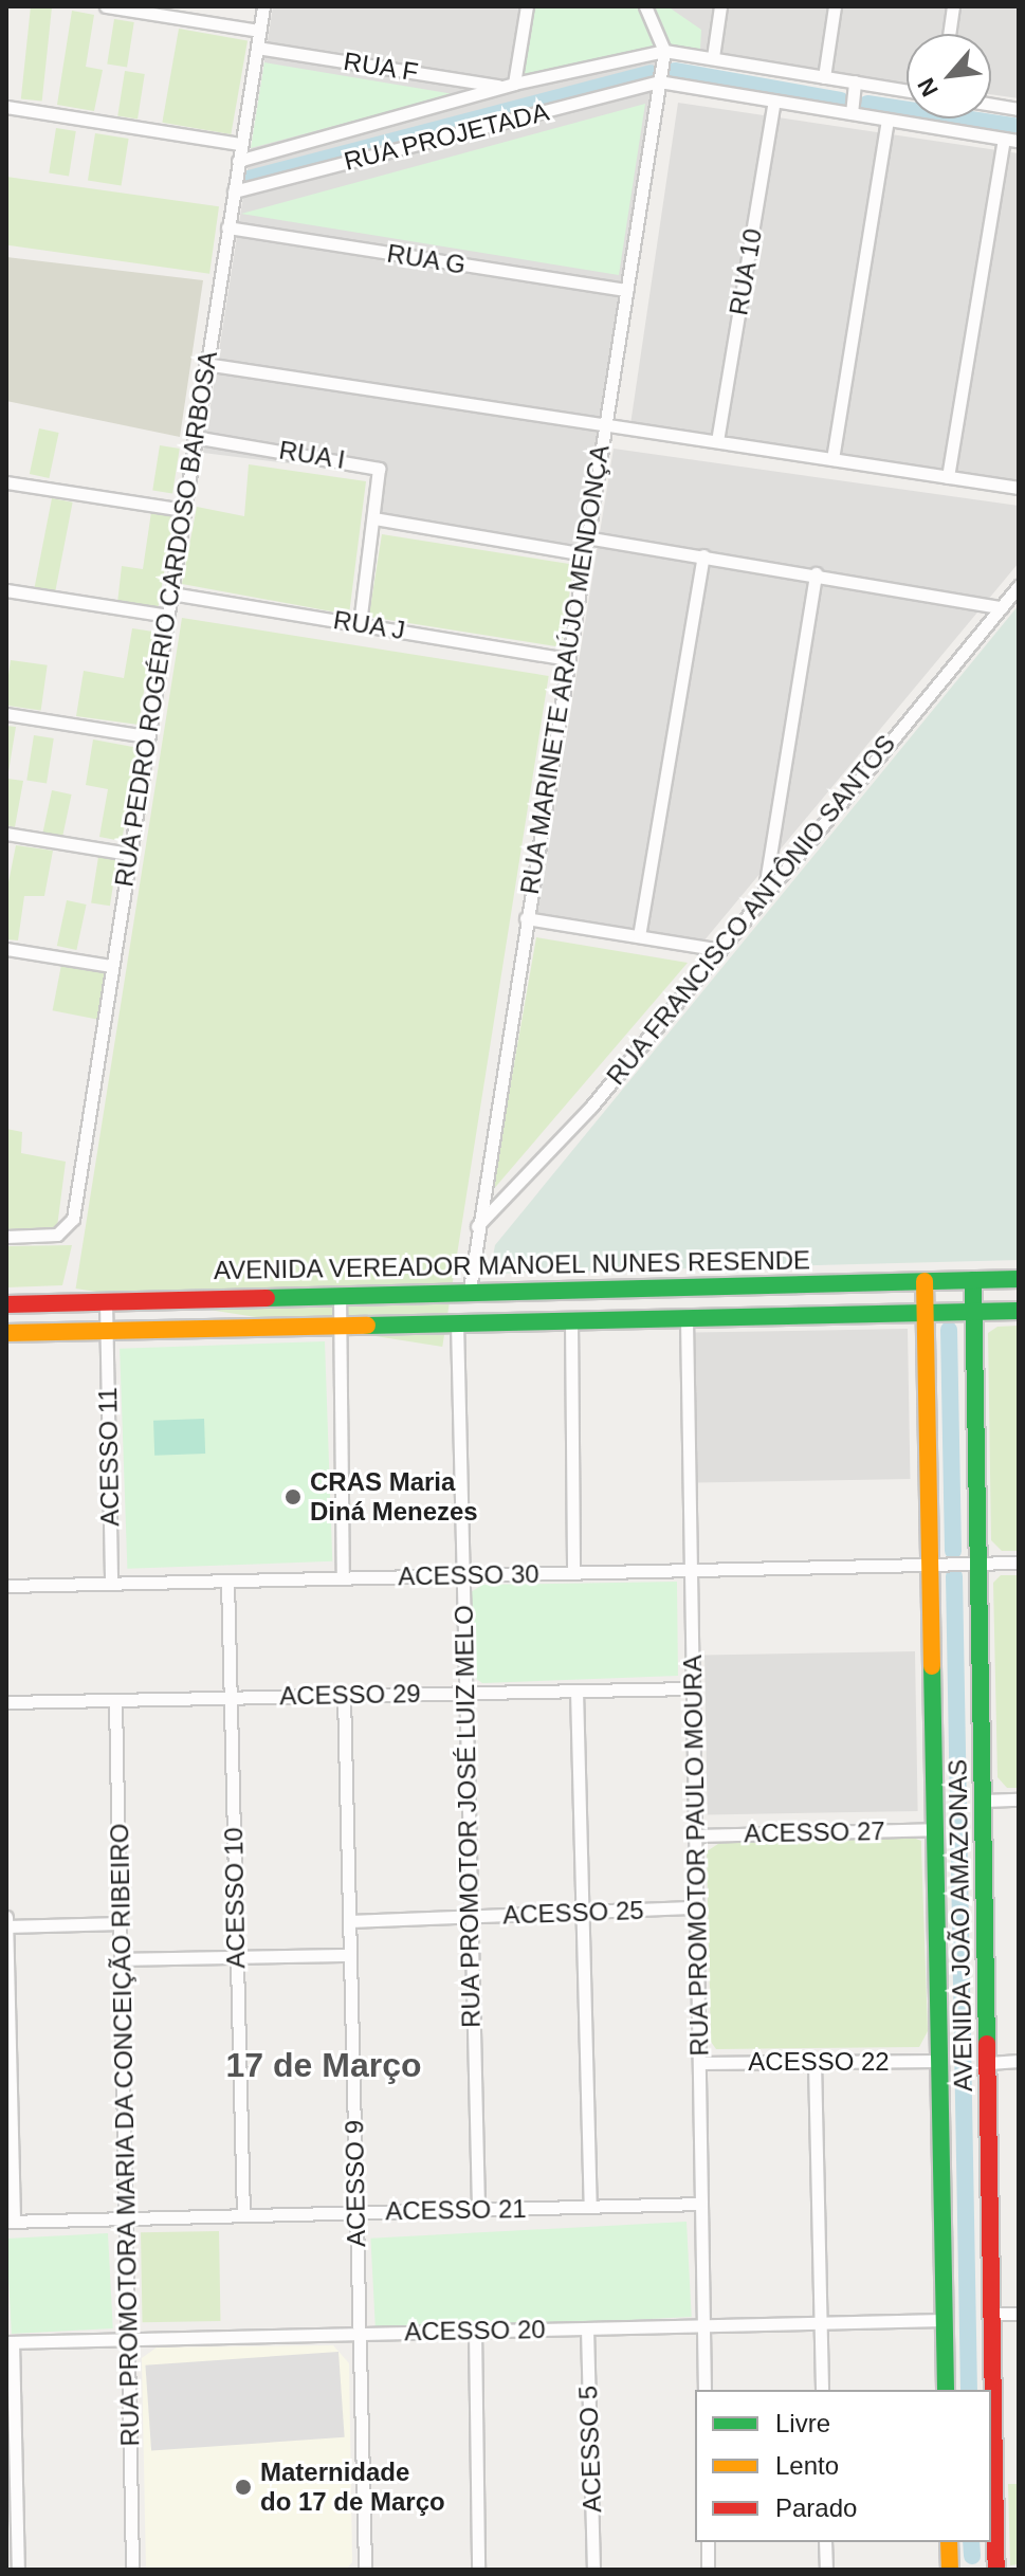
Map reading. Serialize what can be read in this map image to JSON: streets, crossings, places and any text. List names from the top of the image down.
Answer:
{
  "streets": {
    "street": [
      "RUA F",
      "RUA PROJETADA",
      "RUA G",
      "RUA 10",
      "RUA I",
      "RUA PEDRO ROGÉRIO CARDOSO BARBOSA",
      "RUA J",
      "RUA MARINETE ARAÚJO MENDONÇA",
      "RUA FRANCISCO ANTÔNIO SANTOS",
      "AVENIDA VEREADOR MANOEL NUNES RESENDE",
      "ACESSO 11",
      "ACESSO 30",
      "ACESSO 29",
      "RUA PROMOTOR JOSÉ LUIZ MELO",
      "ACESSO 27",
      "RUA PROMOTOR PAULO MOURA",
      "ACESSO 10",
      "ACESSO 25",
      "AVENIDA JOÃO AMAZONAS",
      "ACESSO 22",
      "RUA PROMOTORA MARIA DA CONCEIÇÃO RIBEIRO",
      "ACESSO 9",
      "ACESSO 21",
      "ACESSO 20",
      "ACESSO 5"
    ]
  },
  "crossings": [
    ["RUA F", "RUA PROJETADA"],
    ["RUA F", "RUA PEDRO ROGÉRIO CARDOSO BARBOSA"],
    ["RUA PROJETADA", "RUA PEDRO ROGÉRIO CARDOSO BARBOSA"],
    ["RUA PROJETADA", "RUA MARINETE ARAÚJO MENDONÇA"],
    ["RUA G", "RUA PEDRO ROGÉRIO CARDOSO BARBOSA"],
    ["RUA G", "RUA MARINETE ARAÚJO MENDONÇA"],
    ["RUA I", "RUA PEDRO ROGÉRIO CARDOSO BARBOSA"],
    ["RUA I", "RUA J"],
    ["RUA PEDRO ROGÉRIO CARDOSO BARBOSA", "RUA J"],
    ["RUA J", "RUA MARINETE ARAÚJO MENDONÇA"],
    ["RUA MARINETE ARAÚJO MENDONÇA", "RUA FRANCISCO ANTÔNIO SANTOS"],
    ["RUA MARINETE ARAÚJO MENDONÇA", "AVENIDA VEREADOR MANOEL NUNES RESENDE"],
    ["AVENIDA VEREADOR MANOEL NUNES RESENDE", "ACESSO 11"],
    ["AVENIDA VEREADOR MANOEL NUNES RESENDE", "AVENIDA JOÃO AMAZONAS"],
    ["ACESSO 11", "ACESSO 30"],
    ["ACESSO 30", "RUA PROMOTOR JOSÉ LUIZ MELO"],
    ["ACESSO 30", "RUA PROMOTOR PAULO MOURA"],
    ["ACESSO 30", "ACESSO 10"],
    ["ACESSO 30", "AVENIDA JOÃO AMAZONAS"],
    ["ACESSO 29", "RUA PROMOTOR JOSÉ LUIZ MELO"],
    ["ACESSO 29", "RUA PROMOTOR PAULO MOURA"],
    ["ACESSO 29", "ACESSO 10"],
    ["ACESSO 29", "RUA PROMOTORA MARIA DA CONCEIÇÃO RIBEIRO"],
    ["ACESSO 29", "ACESSO 9"],
    ["RUA PROMOTOR JOSÉ LUIZ MELO", "ACESSO 25"],
    ["RUA PROMOTOR JOSÉ LUIZ MELO", "ACESSO 21"],
    ["ACESSO 27", "RUA PROMOTOR PAULO MOURA"],
    ["ACESSO 27", "AVENIDA JOÃO AMAZONAS"],
    ["RUA PROMOTOR PAULO MOURA", "ACESSO 25"],
    ["RUA PROMOTOR PAULO MOURA", "ACESSO 22"],
    ["RUA PROMOTOR PAULO MOURA", "ACESSO 21"],
    ["RUA PROMOTOR PAULO MOURA", "ACESSO 20"],
    ["ACESSO 10", "ACESSO 21"],
    ["ACESSO 25", "ACESSO 9"],
    ["AVENIDA JOÃO AMAZONAS", "ACESSO 22"],
    ["AVENIDA JOÃO AMAZONAS", "ACESSO 20"],
    ["RUA PROMOTORA MARIA DA CONCEIÇÃO RIBEIRO", "ACESSO 21"],
    ["RUA PROMOTORA MARIA DA CONCEIÇÃO RIBEIRO", "ACESSO 20"],
    ["ACESSO 9", "ACESSO 21"],
    ["ACESSO 9", "ACESSO 20"],
    ["ACESSO 20", "ACESSO 5"]
  ],
  "districts": ["17 de Março"],
  "places": ["CRAS Maria Diná Menezes", "Maternidade do 17 de Março"],
  "legend": ["Livre", "Lento", "Parado"],
  "north": "bottom left"
}
